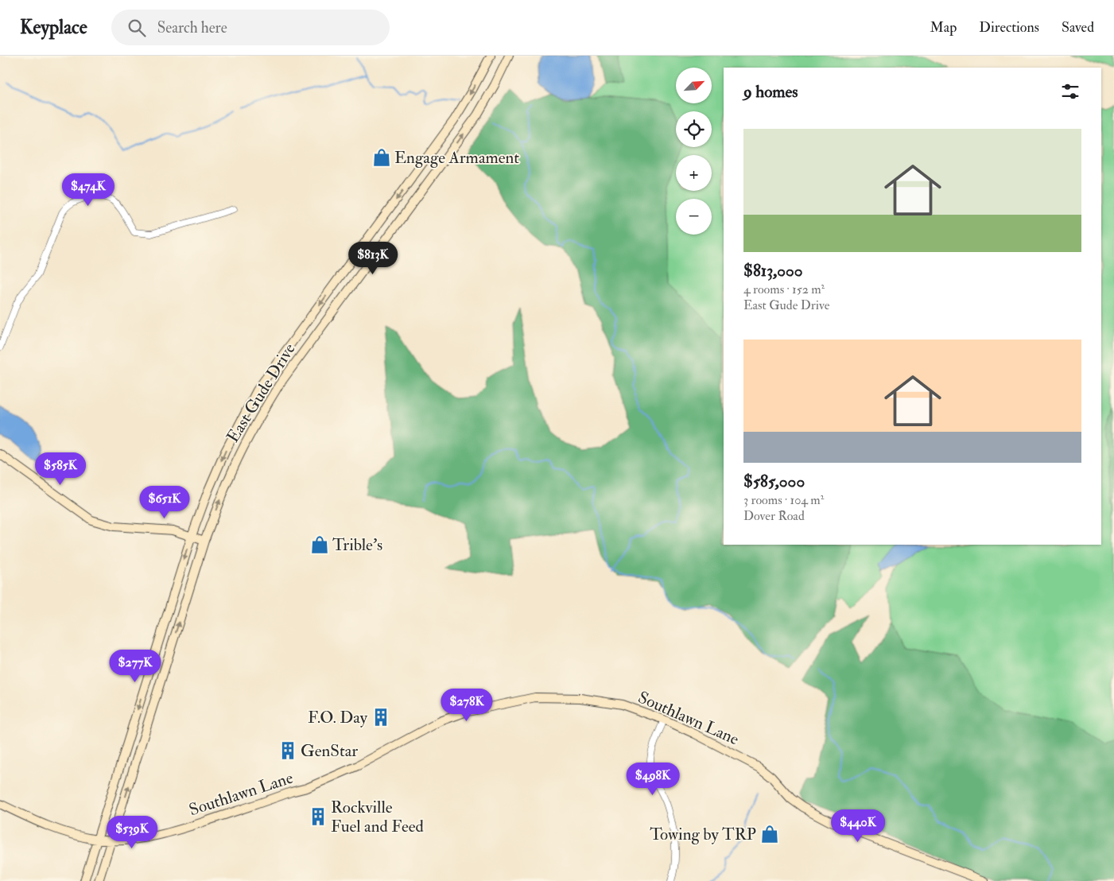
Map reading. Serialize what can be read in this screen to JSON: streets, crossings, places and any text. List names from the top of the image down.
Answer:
{
  "streets": {
    "main road": ["East Gude Drive", "Southlawn Lane"]
  },
  "crossings": [
    ["East Gude Drive", "Southlawn Lane"]
  ],
  "places": {
    "shop": ["Engage Armament", "Trible's", "Towing by TRP"],
    "building": ["F.O. Day", "GenStar", "Rockville Fuel and Feed"]
  },
  "north": "top right",
  "page": {
    "header": "Keyplace",
    "search": "Search here",
    "nav": ["Map", "Directions", "Saved"],
    "map_buttons": ["+", "−"],
    "heading": "9 homes",
    "list": [
      {
        "name": "$813,000",
        "note": "4 rooms · 152 m² · East Gude Drive"
      },
      {
        "name": "$585,000",
        "note": "3 rooms · 104 m² · Dover Road"
      }
    ],
    "price": [
      "$474K",
      "$813K",
      "$585K",
      "$651K",
      "$277K",
      "$278K",
      "$498K",
      "$440K",
      "$539K"
    ]
  }
}
